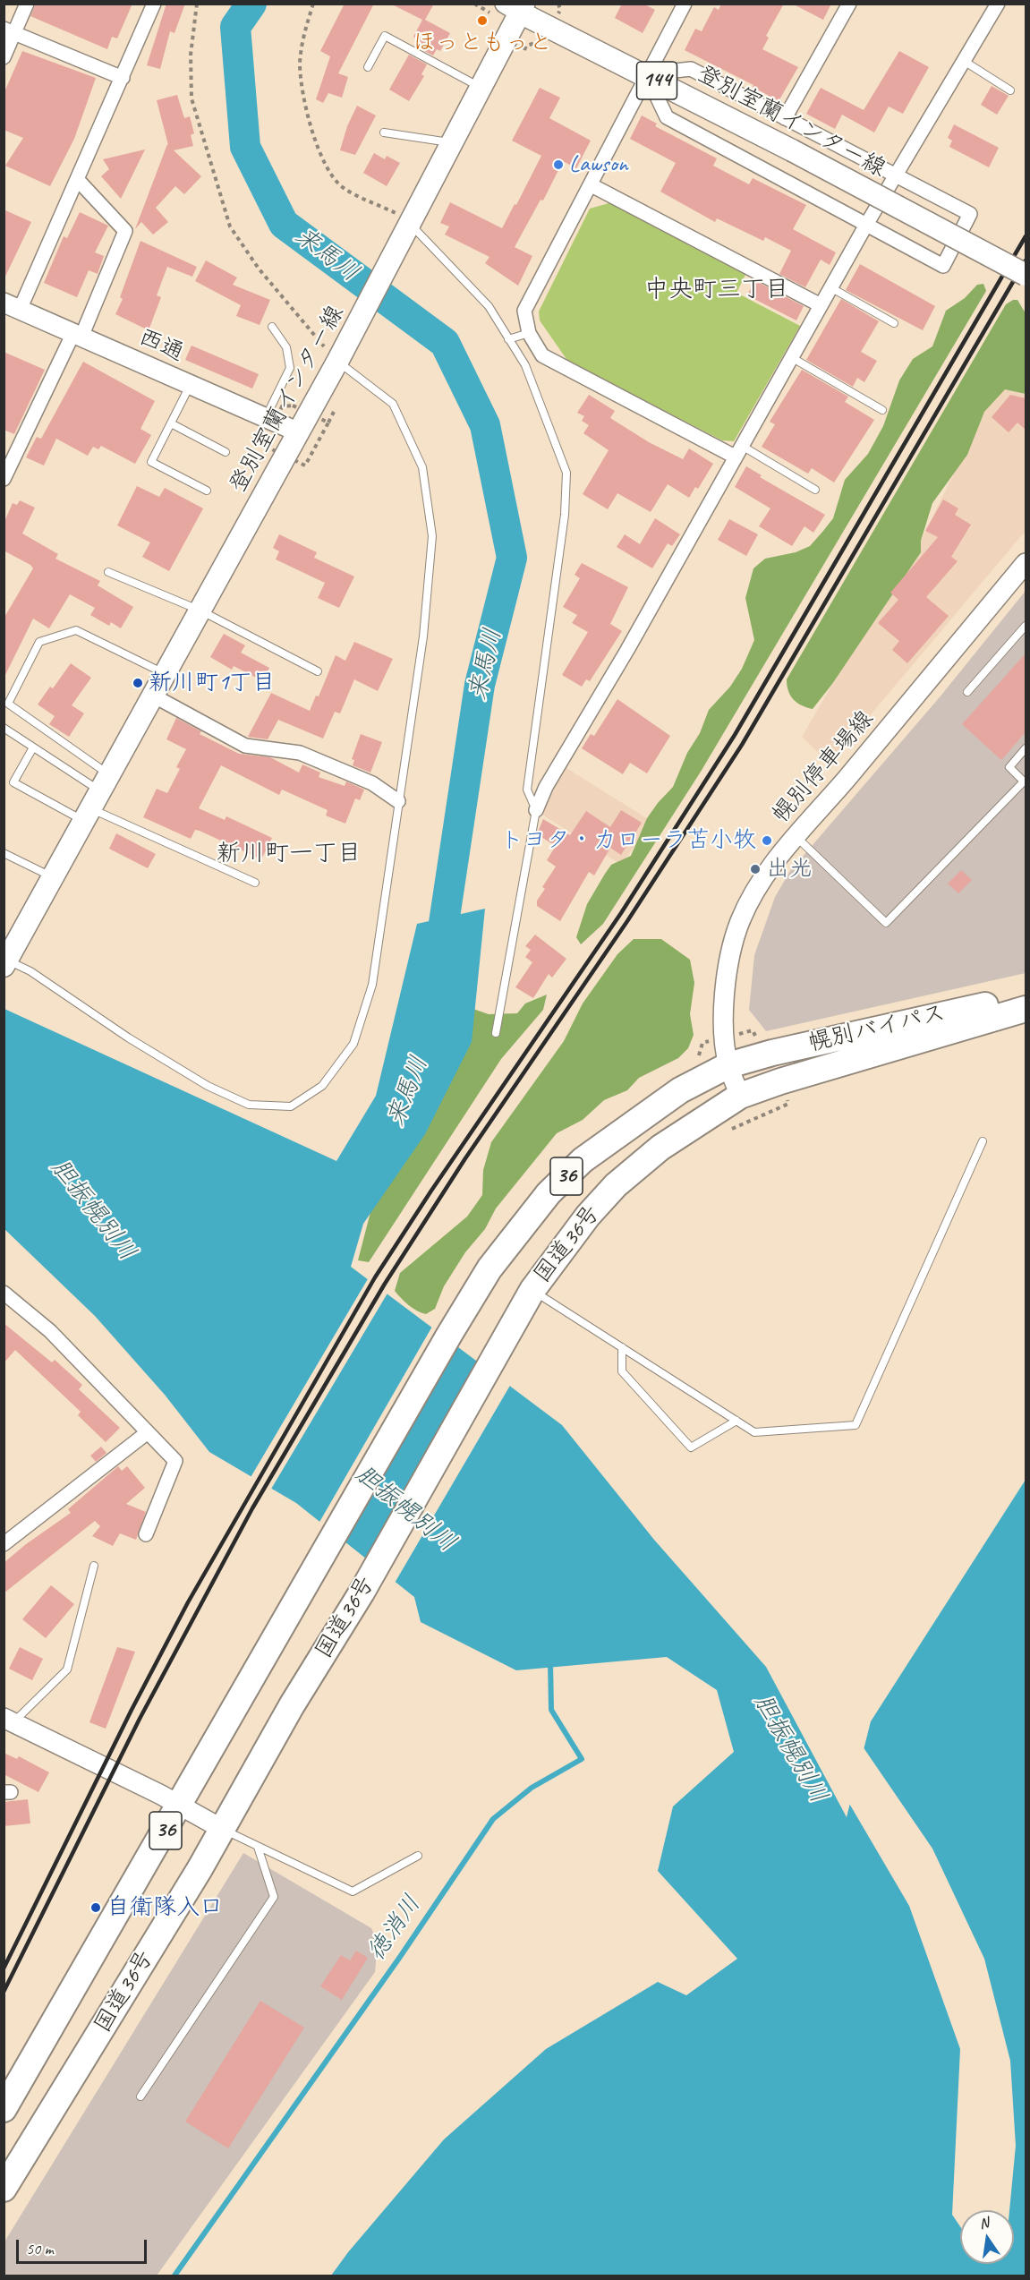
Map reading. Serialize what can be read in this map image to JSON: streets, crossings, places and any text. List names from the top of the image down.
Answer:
{
  "streets": {
    "highway": ["幌別バイパス", "36", "国道36号"],
    "main road": [
      "144",
      "登別室蘭インター線",
      "西通",
      "幌別停車場線"
    ]
  },
  "crossings": [
    ["登別室蘭インター線", "西通"],
    ["幌別停車場線", "幌別バイパス"],
    ["幌別停車場線", "国道36号"],
    ["幌別バイパス", "国道36号"]
  ],
  "districts": ["中央町三丁目", "新川町一丁目"],
  "water": ["来馬川", "胆振幌別川", "徳消川"],
  "places": [
    "ほっともっと",
    "Lawson",
    "新川町1丁目",
    "トヨタ・カローラ苫小牧",
    "出光",
    "自衛隊入口"
  ],
  "scale_bar": "50 m",
  "north": "top"
}
